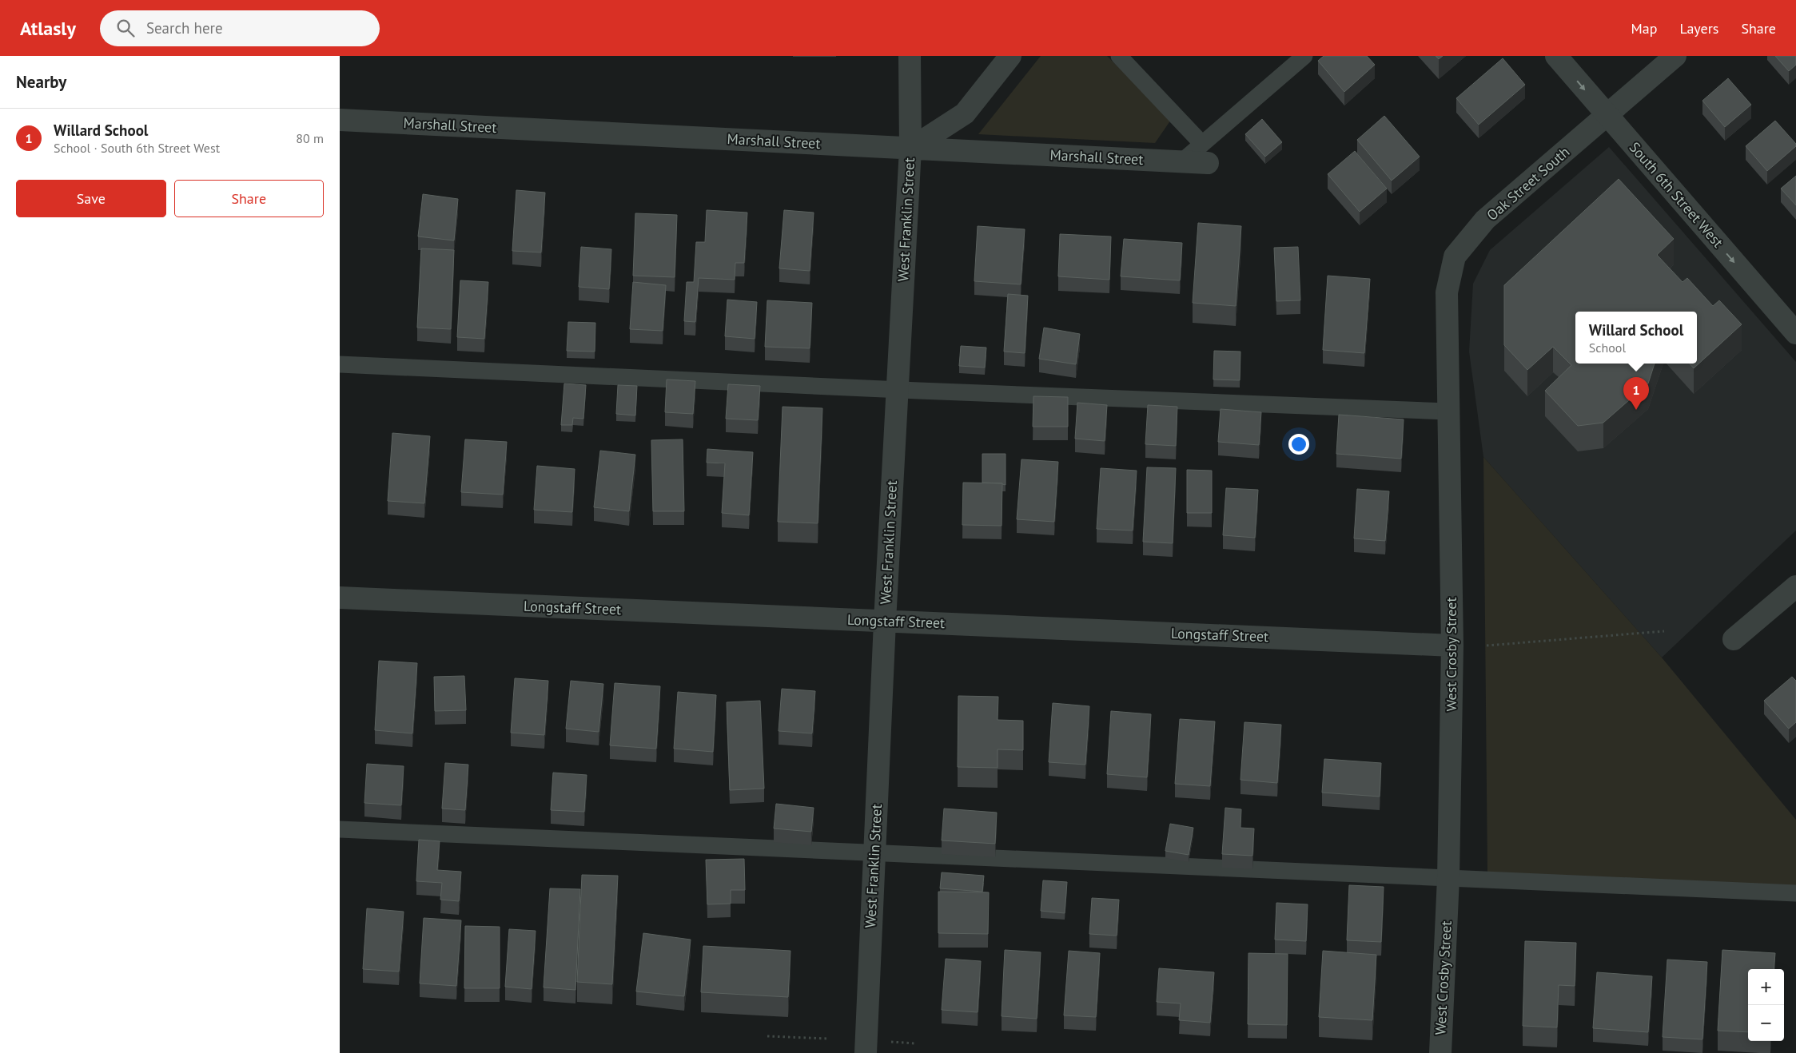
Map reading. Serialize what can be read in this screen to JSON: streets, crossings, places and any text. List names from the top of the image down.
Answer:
{
  "streets": {
    "street": [
      "Marshall Street",
      "Oak Street South",
      "South 6th Street West",
      "West Franklin Street",
      "Longstaff Street",
      "West Crosby Street"
    ]
  },
  "crossings": [
    ["Marshall Street", "West Franklin Street"],
    ["Oak Street South", "South 6th Street West"],
    ["Oak Street South", "West Crosby Street"],
    ["West Franklin Street", "Longstaff Street"],
    ["Longstaff Street", "West Crosby Street"]
  ],
  "one_way": ["South 6th Street West"],
  "page": {
    "header": "Atlasly",
    "search": "Search here",
    "nav": ["Map", "Layers", "Share"],
    "heading": "Nearby",
    "list": [
      {
        "mark": "1",
        "name": "Willard School",
        "note": "School · South 6th Street West",
        "value": "80 m"
      }
    ],
    "buttons": ["Save", "Share"],
    "popup": ["Willard School", "School"],
    "pins": "1",
    "map_buttons": ["+", "−"]
  }
}
